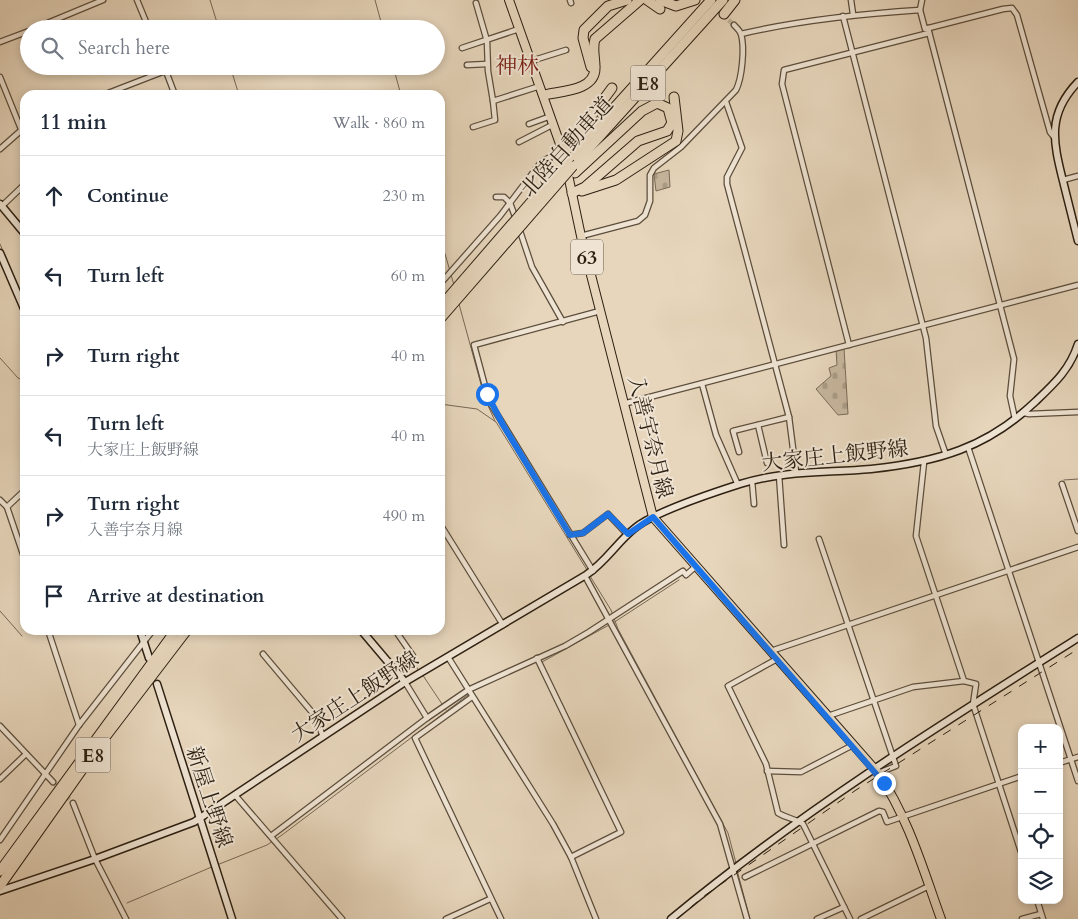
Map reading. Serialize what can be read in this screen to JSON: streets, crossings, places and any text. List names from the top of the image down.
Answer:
{
  "streets": {
    "highway": ["E8", "北陸自動車道"],
    "main road": [
      "63",
      "入善宇奈月線",
      "大家庄上飯野線",
      "新屋上野線"
    ]
  },
  "crossings": [
    ["北陸自動車道", "入善宇奈月線"],
    ["入善宇奈月線", "大家庄上飯野線"],
    ["大家庄上飯野線", "新屋上野線"]
  ],
  "districts": ["神林"],
  "page": {
    "search": "Search here",
    "heading": ["11 min", "Walk · 860 m"],
    "list": [
      ["Continue", "230 m"],
      ["Turn left", "60 m"],
      ["Turn right", "40 m"],
      ["Turn left", "大家庄上飯野線", "40 m"],
      ["Turn right", "入善宇奈月線", "490 m"],
      "Arrive at destination"
    ],
    "map_buttons": ["+", "−"]
  }
}
